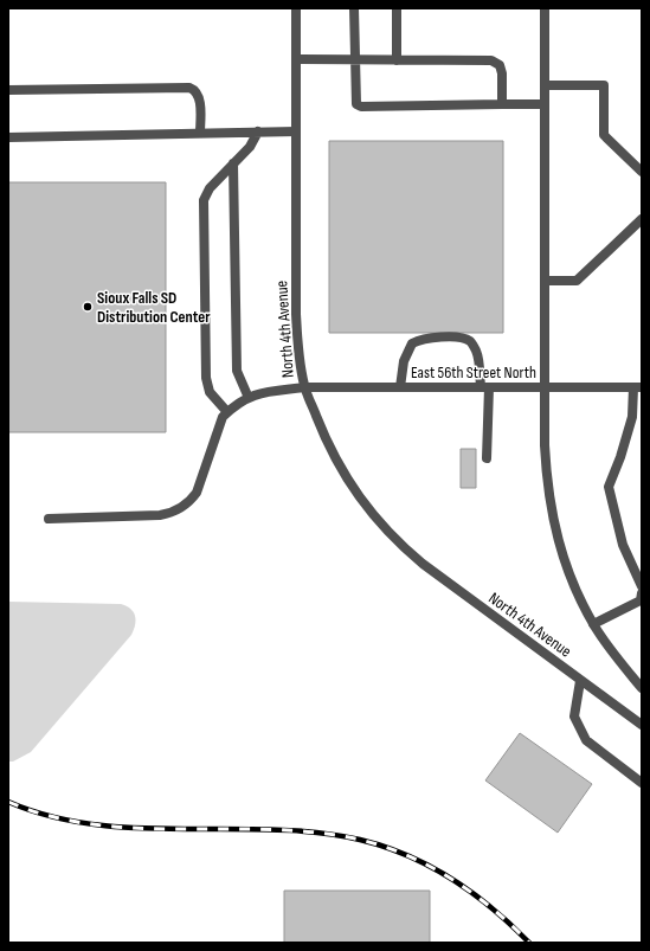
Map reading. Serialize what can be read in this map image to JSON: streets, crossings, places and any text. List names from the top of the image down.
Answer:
{
  "streets": {
    "street": ["North 4th Avenue", "East 56th Street North"]
  },
  "crossings": [
    ["North 4th Avenue", "East 56th Street North"]
  ],
  "places": ["Sioux Falls SD Distribution Center"]
}
